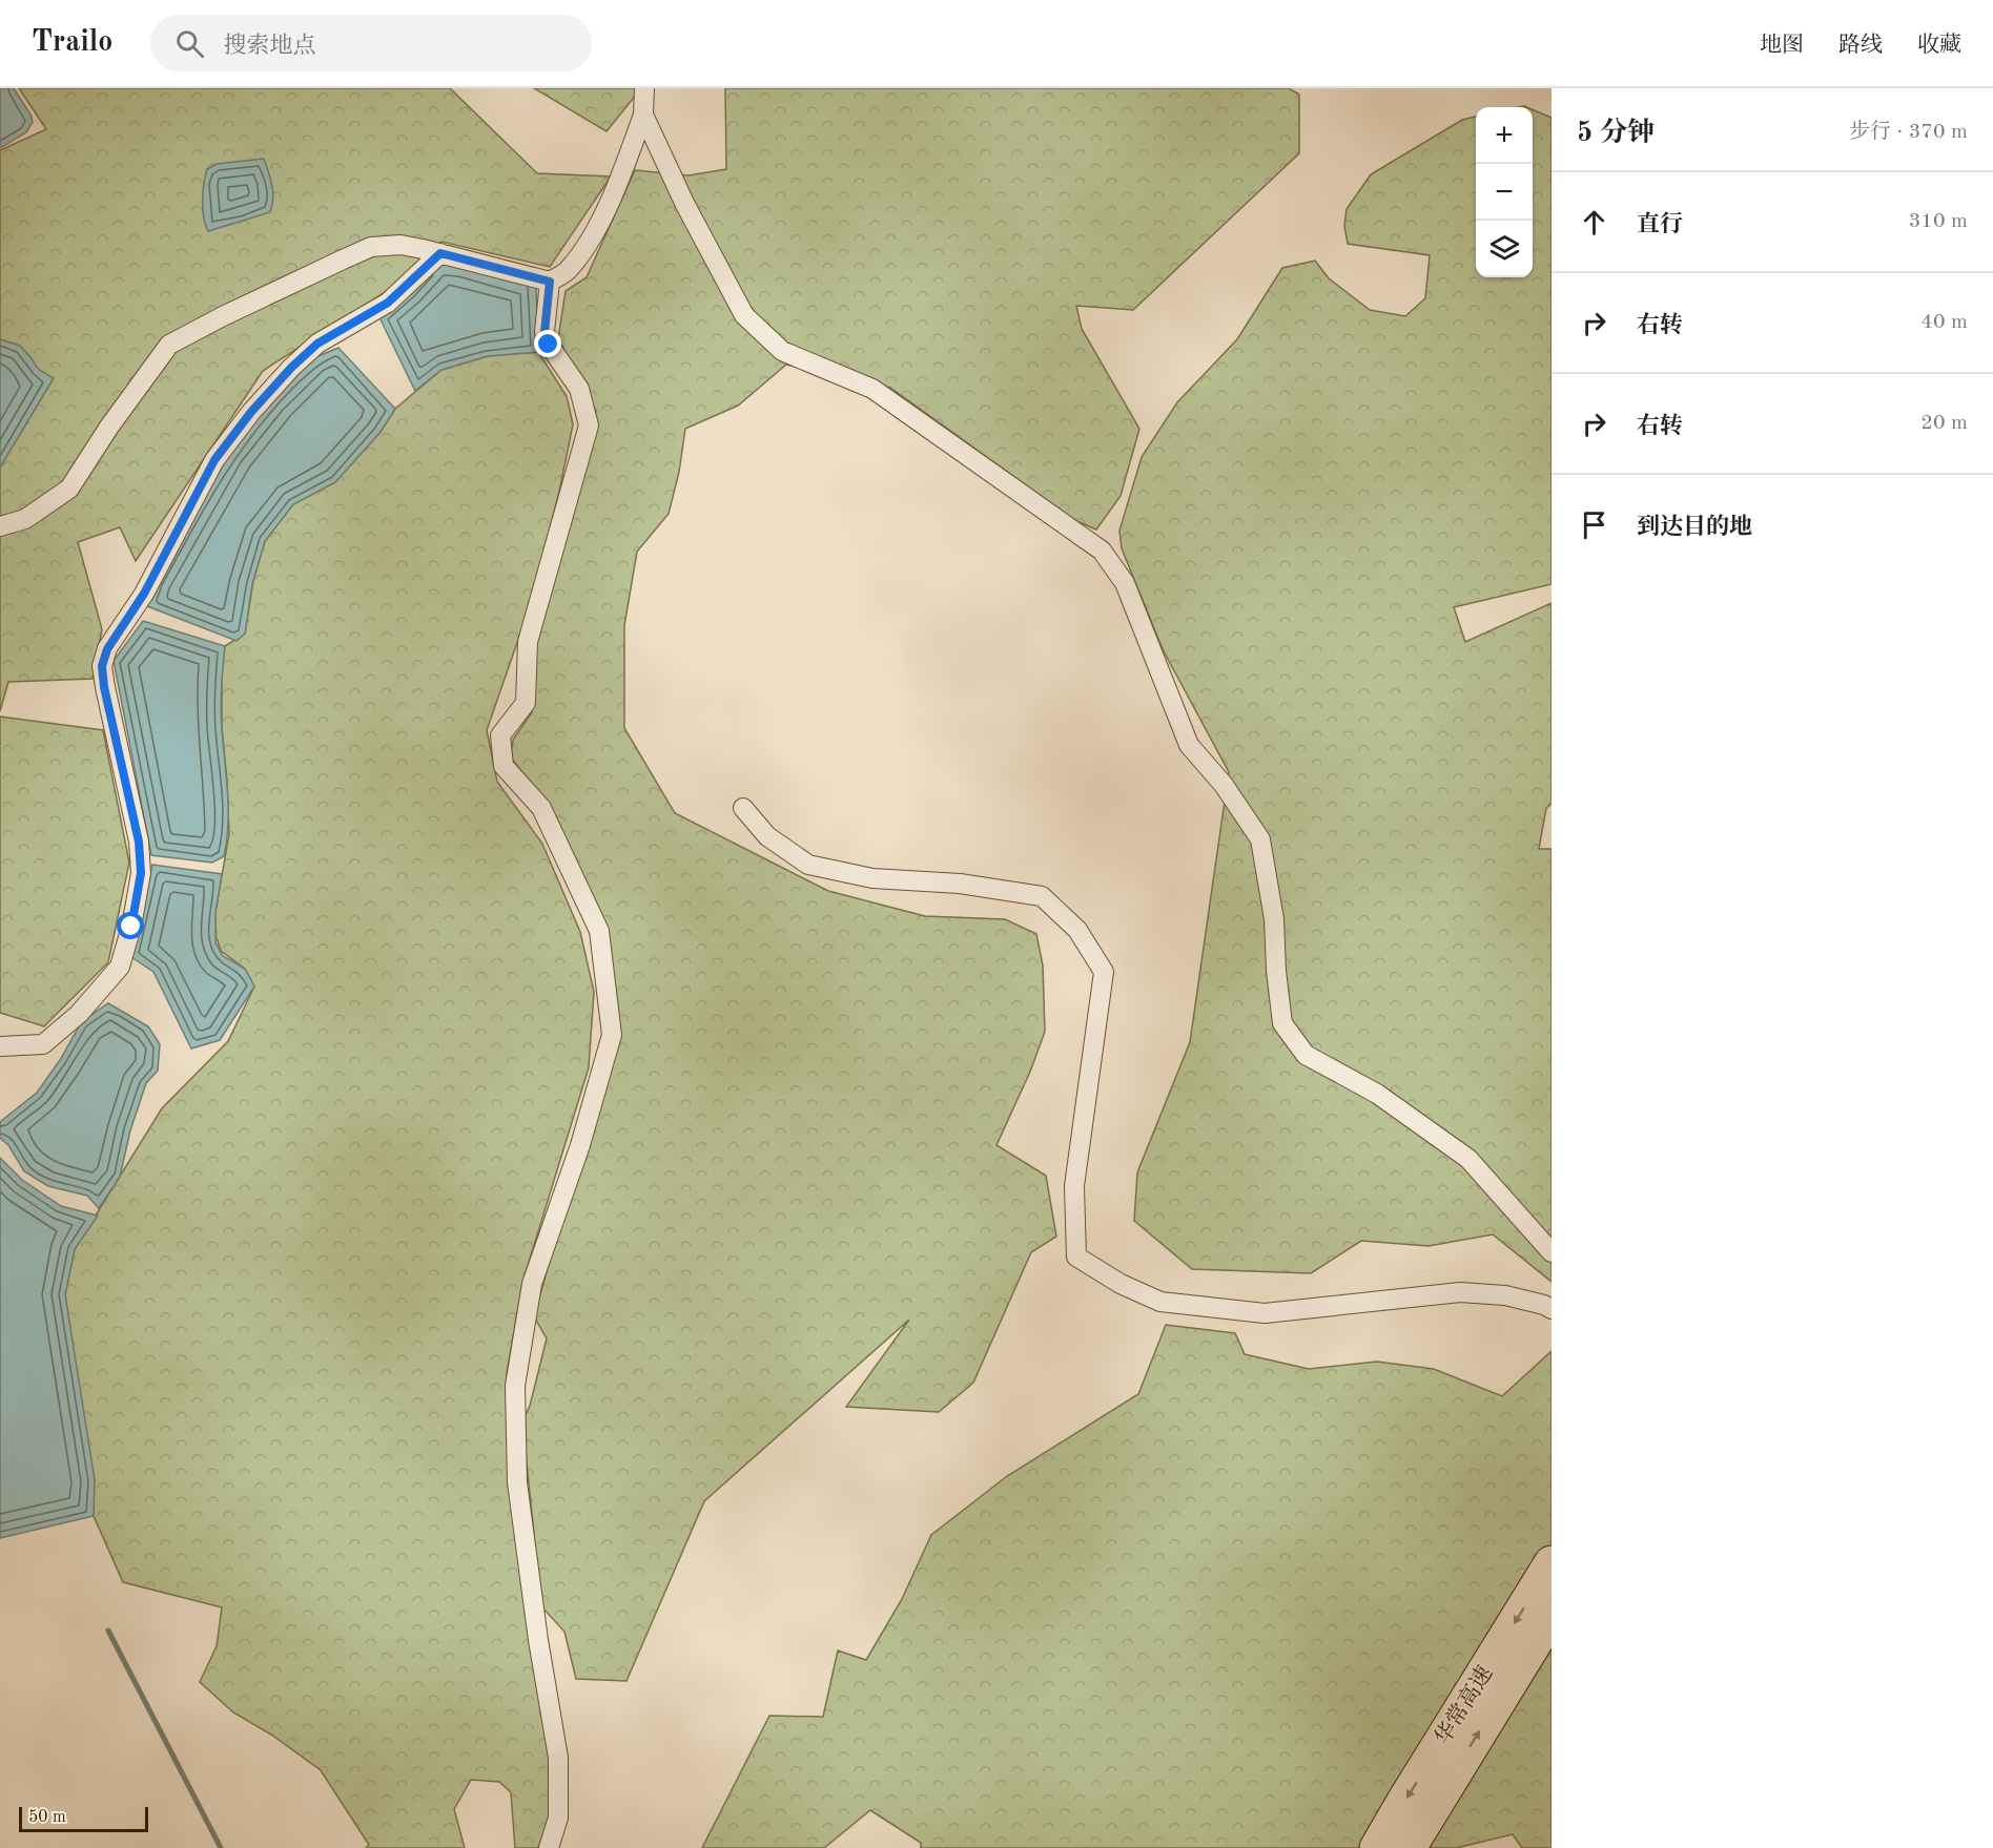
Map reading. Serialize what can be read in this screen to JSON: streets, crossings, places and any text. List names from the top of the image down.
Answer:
{
  "streets": {
    "highway": ["华常高速"]
  },
  "scale_bar": "50 m",
  "page": {
    "header": "Trailo",
    "search": "搜索地点",
    "nav": ["地图", "路线", "收藏"],
    "heading": ["5 分钟", "步行 · 370 m"],
    "map_buttons": ["+", "−"],
    "list": [
      ["直行", "310 m"],
      ["右转", "40 m"],
      ["右转", "20 m"],
      "到达目的地"
    ],
    "scale": "50 m"
  }
}
